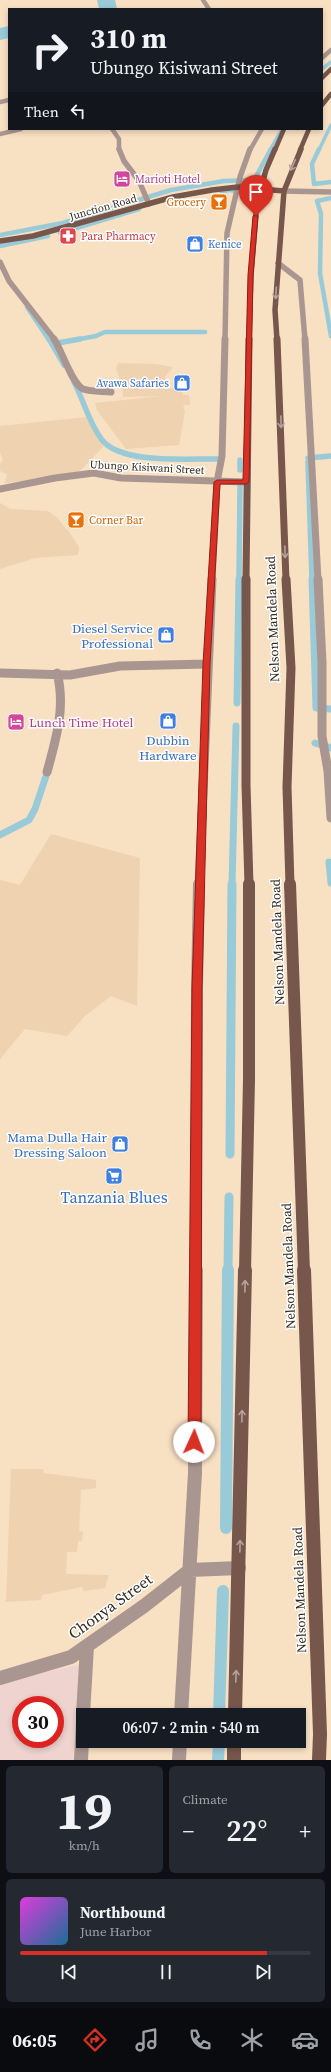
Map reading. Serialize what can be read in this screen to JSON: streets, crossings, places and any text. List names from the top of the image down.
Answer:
{
  "streets": {
    "main road": ["Junction Road", "Nelson Mandela Road"],
    "street": ["Ubungo Kisiwani Street", "Chonya Street"]
  },
  "crossings": [
    ["Junction Road", "Nelson Mandela Road"],
    ["Ubungo Kisiwani Street", "Nelson Mandela Road"]
  ],
  "places": {
    "hotel": ["Marioti Hotel", "Lunch Time Hotel"],
    "bar": ["Grocery", "Corner Bar"],
    "pharmacy": ["Para Pharmacy"],
    "shop": [
      "Kenice",
      "Avawa Safaries",
      "Diesel Service Professional",
      "Dubbin Hardware",
      "Mama Dulla Hair Dressing Saloon"
    ],
    "supermarket": ["Tanzania Blues"]
  },
  "page": {
    "turn": ["310 m", "Ubungo Kisiwani Street"],
    "then": "Then",
    "limit": "30",
    "trip": "06:07 · 2 min · 540 m",
    "tile": [
      ["19", "km/h"],
      "Climate"
    ],
    "heat": ["−", "22°", "+"],
    "song": ["Northbound", "June Harbor"],
    "tabs": "06:05"
  }
}
